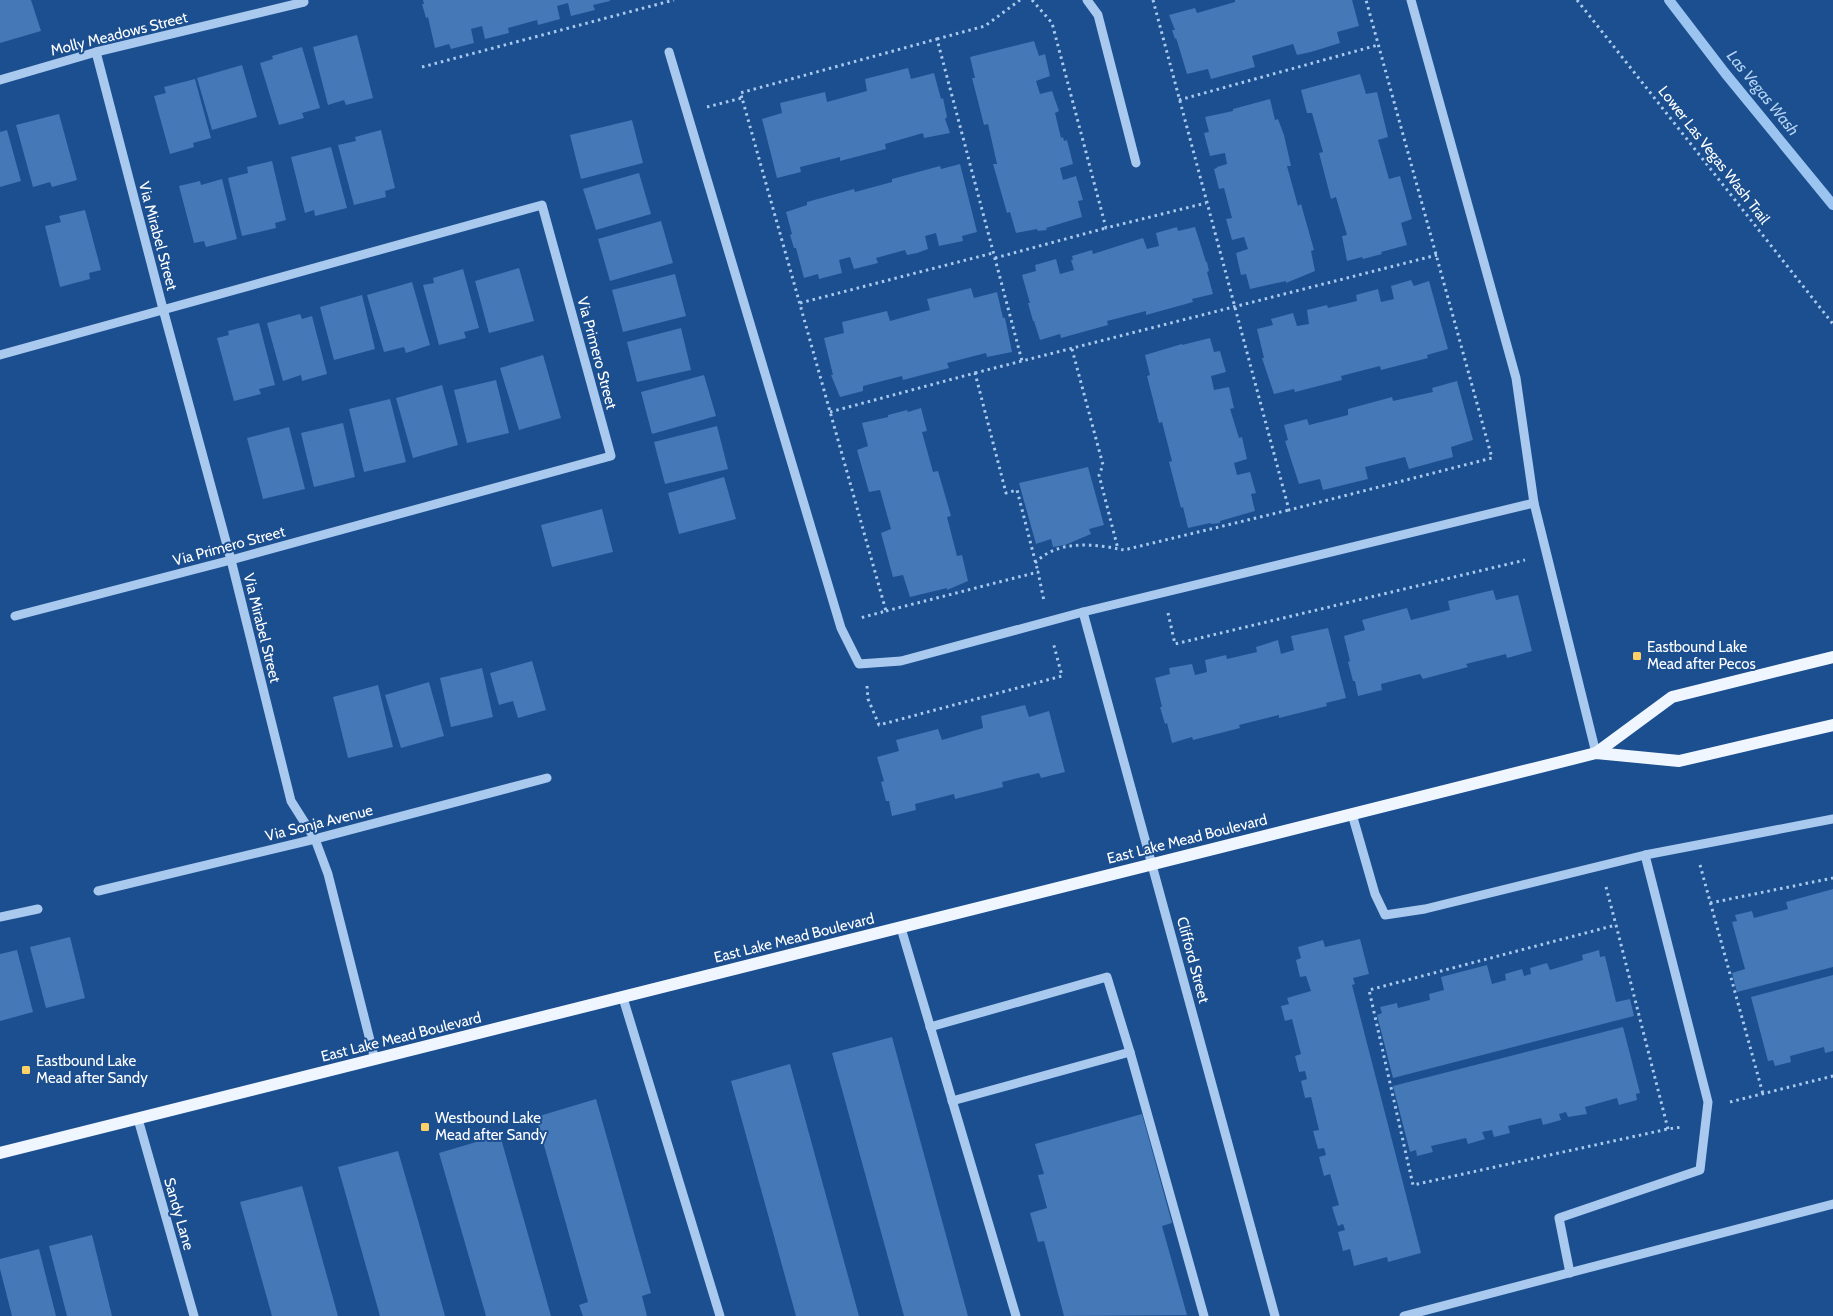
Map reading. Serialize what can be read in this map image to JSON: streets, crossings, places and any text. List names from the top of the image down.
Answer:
{
  "streets": {
    "main road": ["East Lake Mead Boulevard"],
    "street": [
      "Molly Meadows Street",
      "Via Mirabel Street",
      "Via Primero Street",
      "Via Sonja Avenue",
      "Clifford Street",
      "Sandy Lane"
    ],
    "path": ["Lower Las Vegas Wash Trail"]
  },
  "crossings": [
    ["Molly Meadows Street", "Via Mirabel Street"],
    ["Via Mirabel Street", "Via Primero Street"],
    ["Via Mirabel Street", "Via Sonja Avenue"],
    ["Via Mirabel Street", "East Lake Mead Boulevard"],
    ["East Lake Mead Boulevard", "Clifford Street"],
    ["East Lake Mead Boulevard", "Sandy Lane"]
  ],
  "water": ["Las Vegas Wash"],
  "places": {
    "transit": ["Eastbound Lake Mead after Pecos", "Eastbound Lake Mead after Sandy", "Westbound Lake Mead after Sandy"]
  }
}
